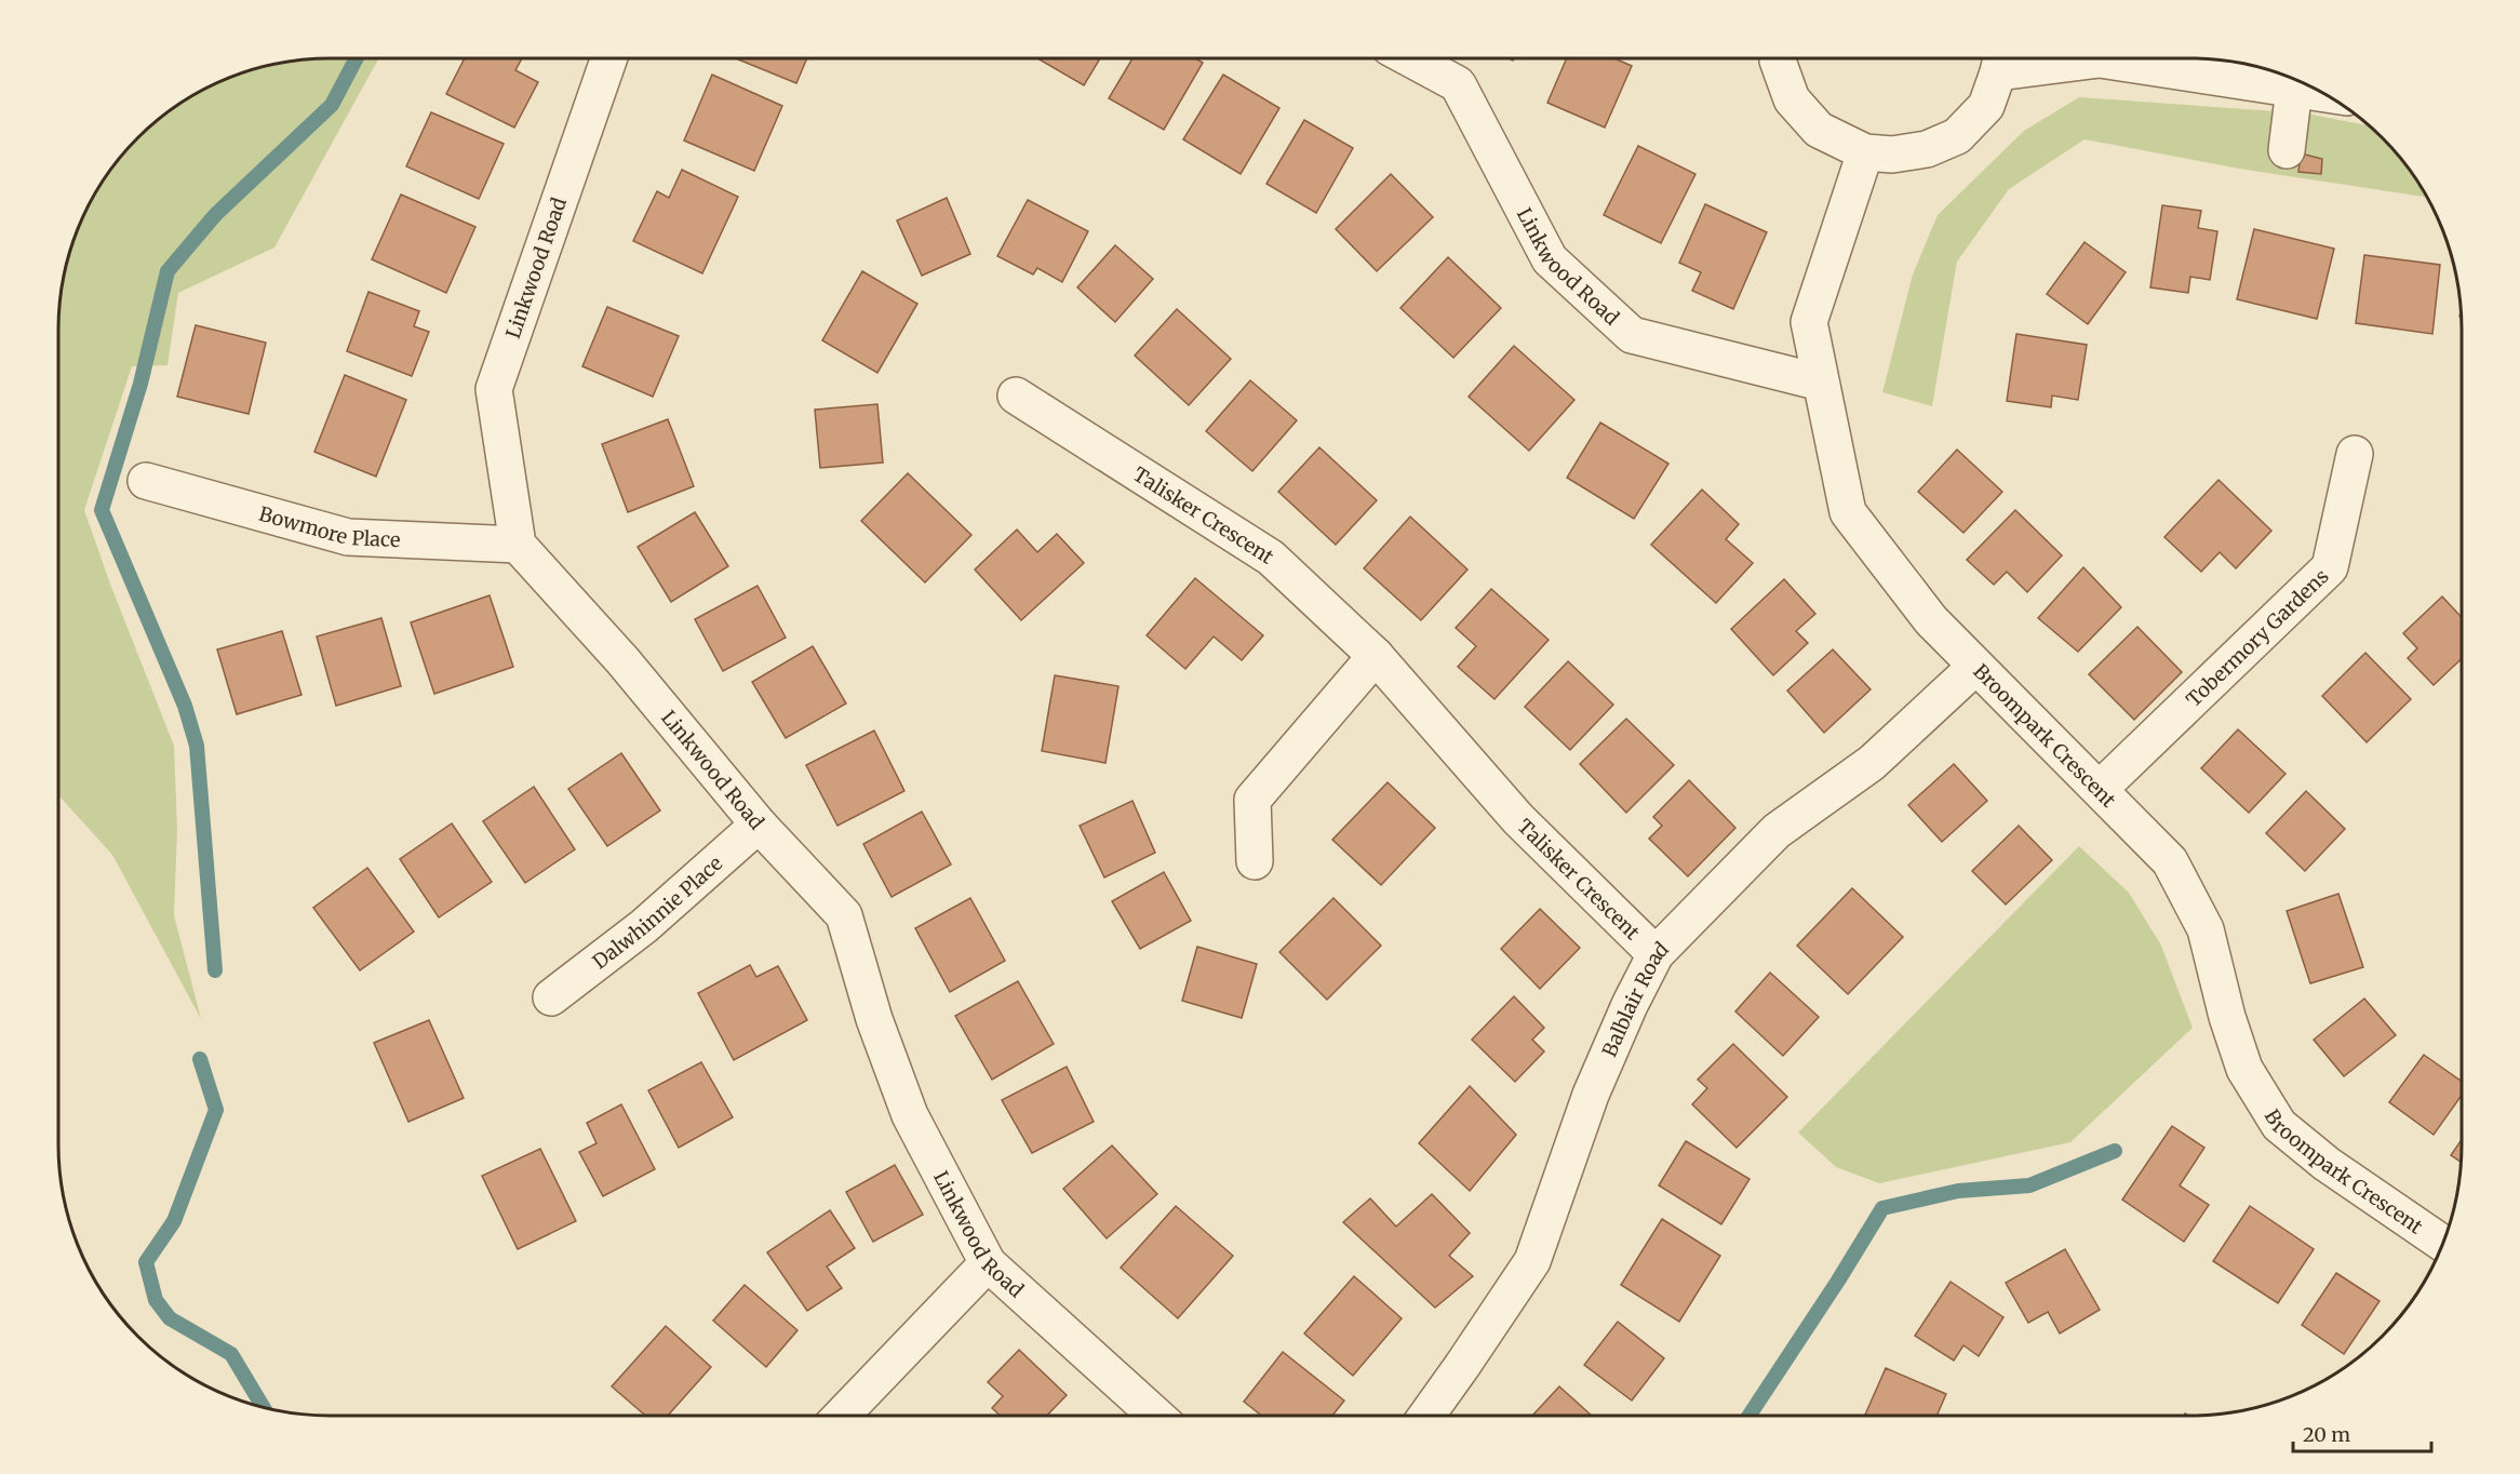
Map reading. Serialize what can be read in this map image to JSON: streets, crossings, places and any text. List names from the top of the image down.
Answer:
{
  "streets": {
    "street": [
      "Linkwood Road",
      "Talisker Crescent",
      "Bowmore Place",
      "Tobermory Gardens",
      "Broompark Crescent",
      "Dalwhinnie Place",
      "Balblair Road"
    ]
  },
  "crossings": [
    ["Linkwood Road", "Bowmore Place"],
    ["Linkwood Road", "Broompark Crescent"],
    ["Linkwood Road", "Dalwhinnie Place"],
    ["Talisker Crescent", "Balblair Road"],
    ["Tobermory Gardens", "Broompark Crescent"],
    ["Broompark Crescent", "Balblair Road"]
  ],
  "scale_bar": "20 m"
}
